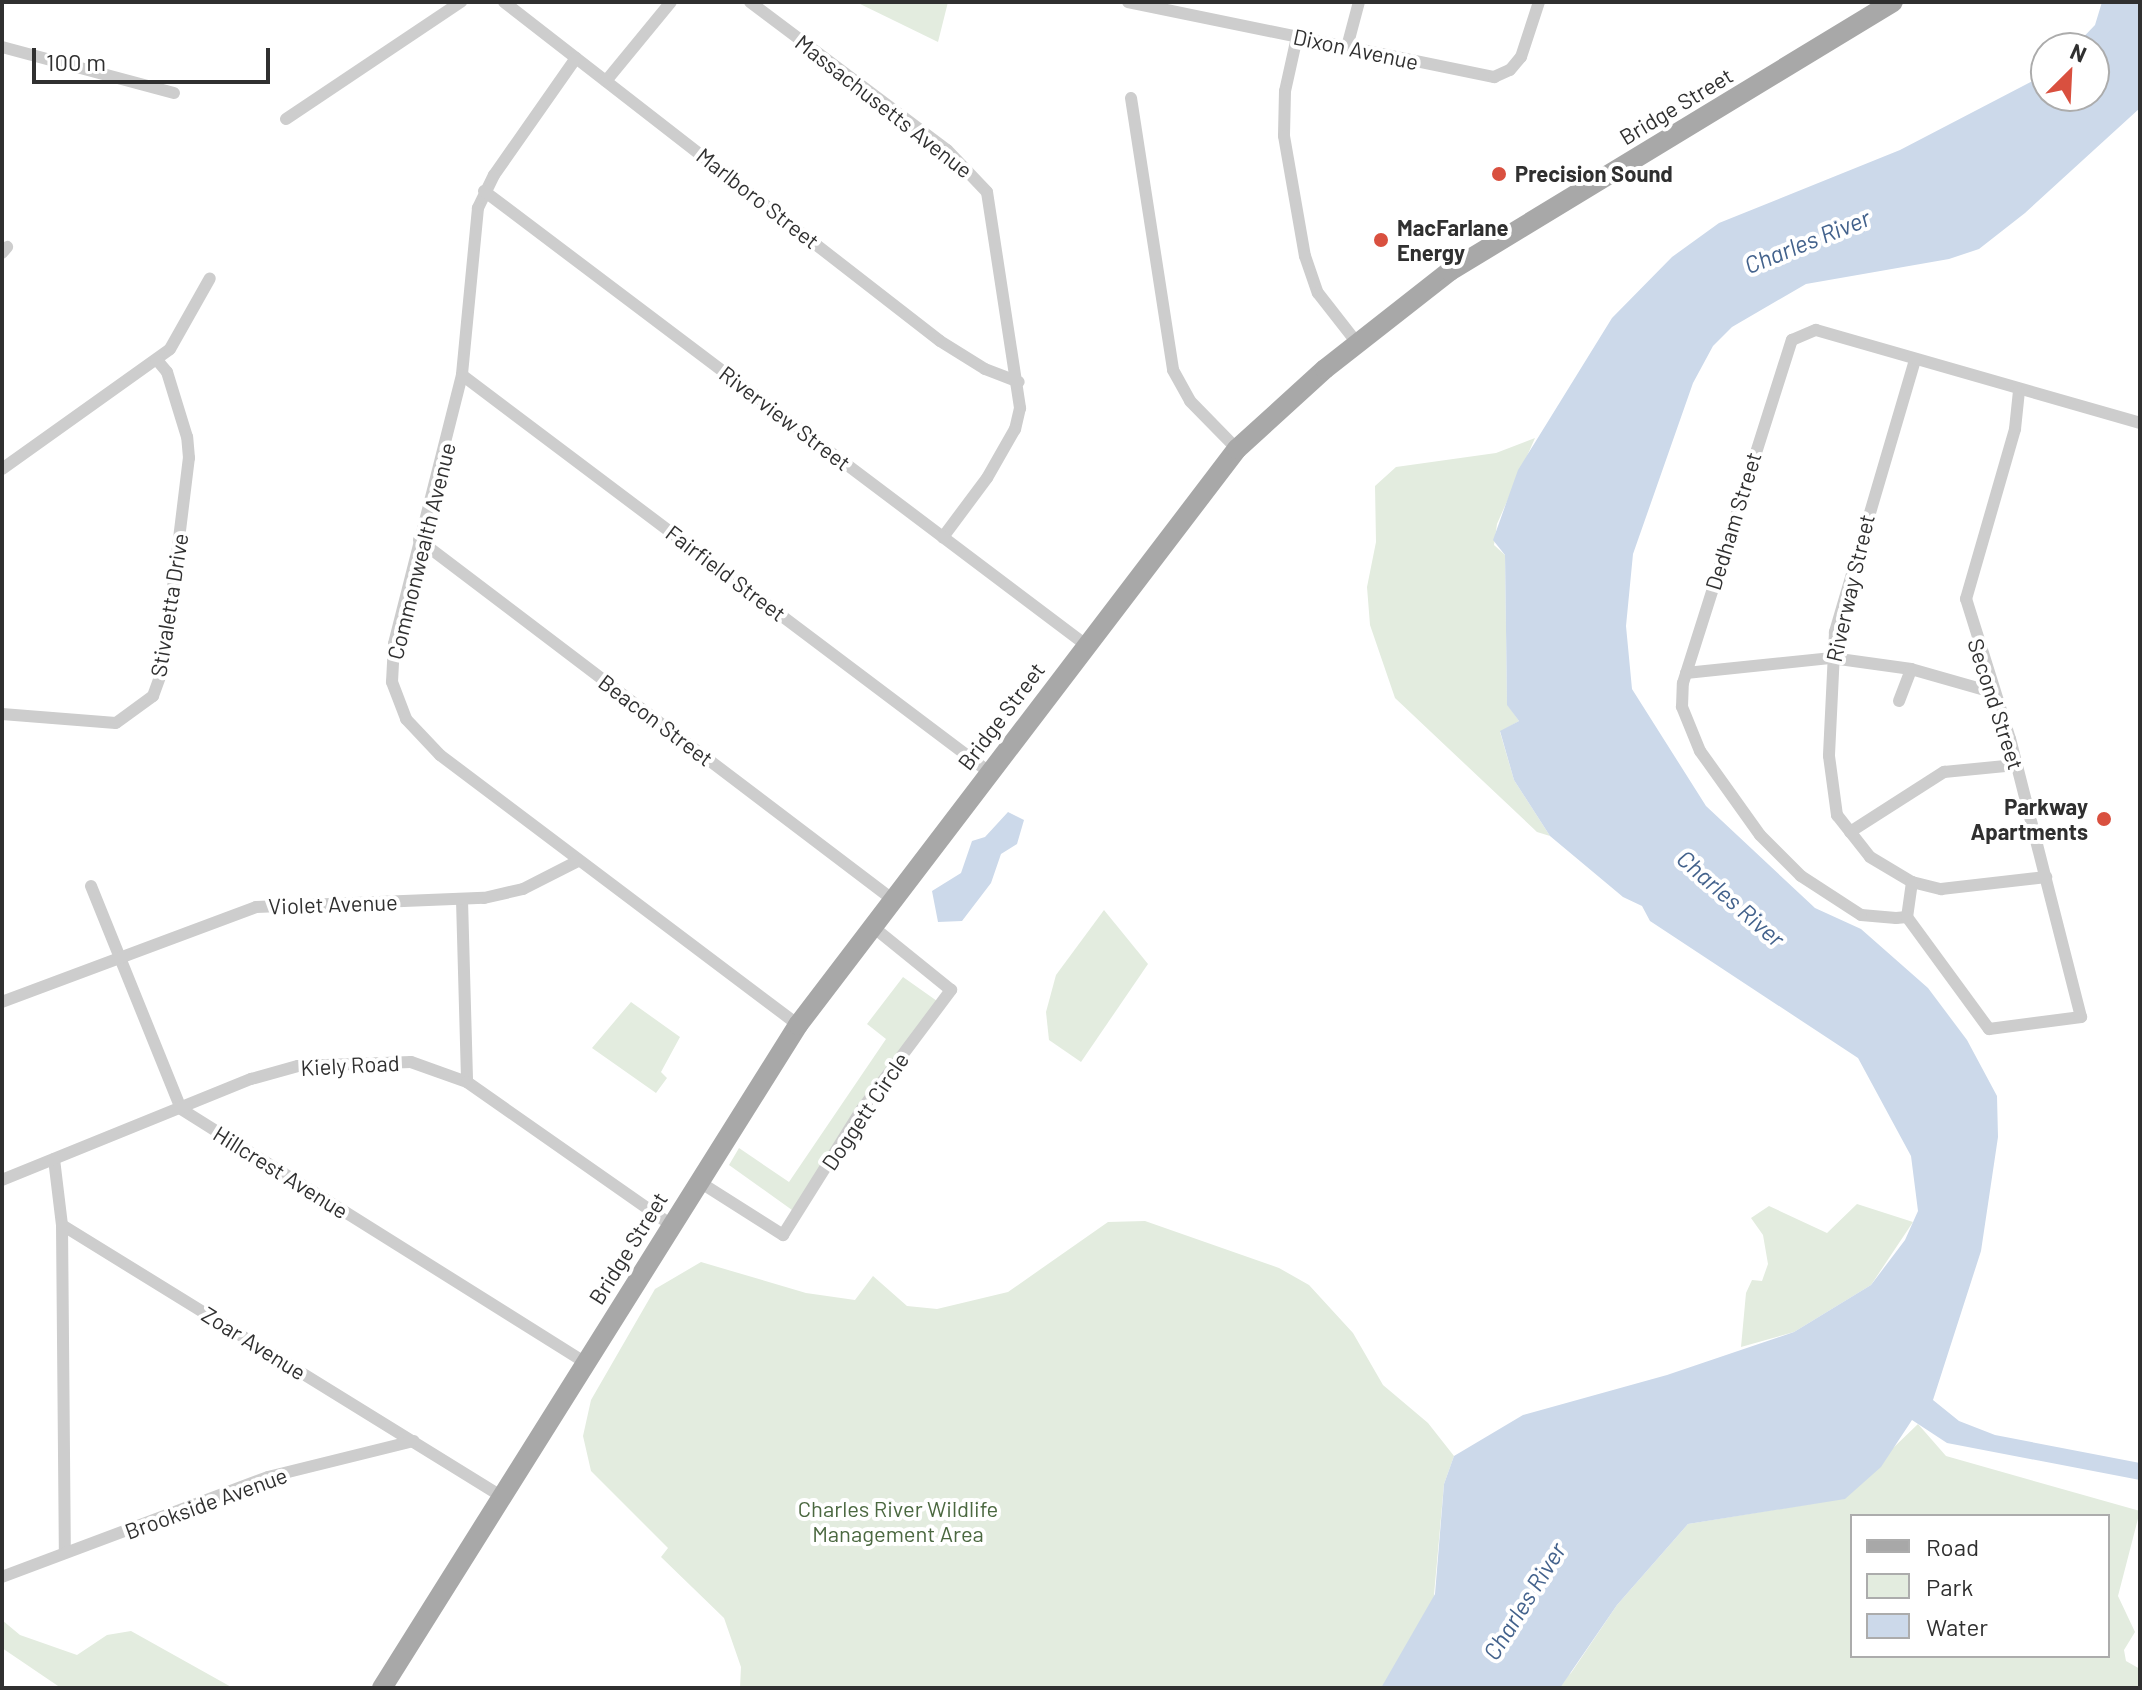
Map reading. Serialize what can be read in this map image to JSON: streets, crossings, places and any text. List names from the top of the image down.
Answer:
{
  "streets": {
    "main road": ["Bridge Street"],
    "street": [
      "Dixon Avenue",
      "Massachusetts Avenue",
      "Marlboro Street",
      "Riverview Street",
      "Dedham Street",
      "Commonwealth Avenue",
      "Fairfield Street",
      "Riverway Street",
      "Stivaletta Drive",
      "Second Street",
      "Beacon Street",
      "Violet Avenue",
      "Kiely Road",
      "Doggett Circle",
      "Hillcrest Avenue",
      "Zoar Avenue",
      "Brookside Avenue"
    ]
  },
  "crossings": [
    ["Massachusetts Avenue", "Marlboro Street"],
    ["Massachusetts Avenue", "Riverview Street"],
    ["Bridge Street", "Riverview Street"],
    ["Bridge Street", "Commonwealth Avenue"],
    ["Bridge Street", "Fairfield Street"],
    ["Bridge Street", "Beacon Street"],
    ["Bridge Street", "Kiely Road"],
    ["Bridge Street", "Doggett Circle"],
    ["Bridge Street", "Hillcrest Avenue"],
    ["Bridge Street", "Zoar Avenue"],
    ["Marlboro Street", "Commonwealth Avenue"],
    ["Riverview Street", "Commonwealth Avenue"],
    ["Dedham Street", "Riverway Street"],
    ["Dedham Street", "Second Street"],
    ["Commonwealth Avenue", "Fairfield Street"],
    ["Commonwealth Avenue", "Beacon Street"],
    ["Commonwealth Avenue", "Violet Avenue"],
    ["Kiely Road", "Hillcrest Avenue"],
    ["Zoar Avenue", "Brookside Avenue"]
  ],
  "water": ["Charles River"],
  "parks": ["Charles River Wildlife Management Area"],
  "places": ["Precision Sound", "MacFarlane Energy", "Parkway Apartments"],
  "legend": ["Road", "Park", "Water"],
  "scale_bar": "100 m",
  "north": "top right"
}
